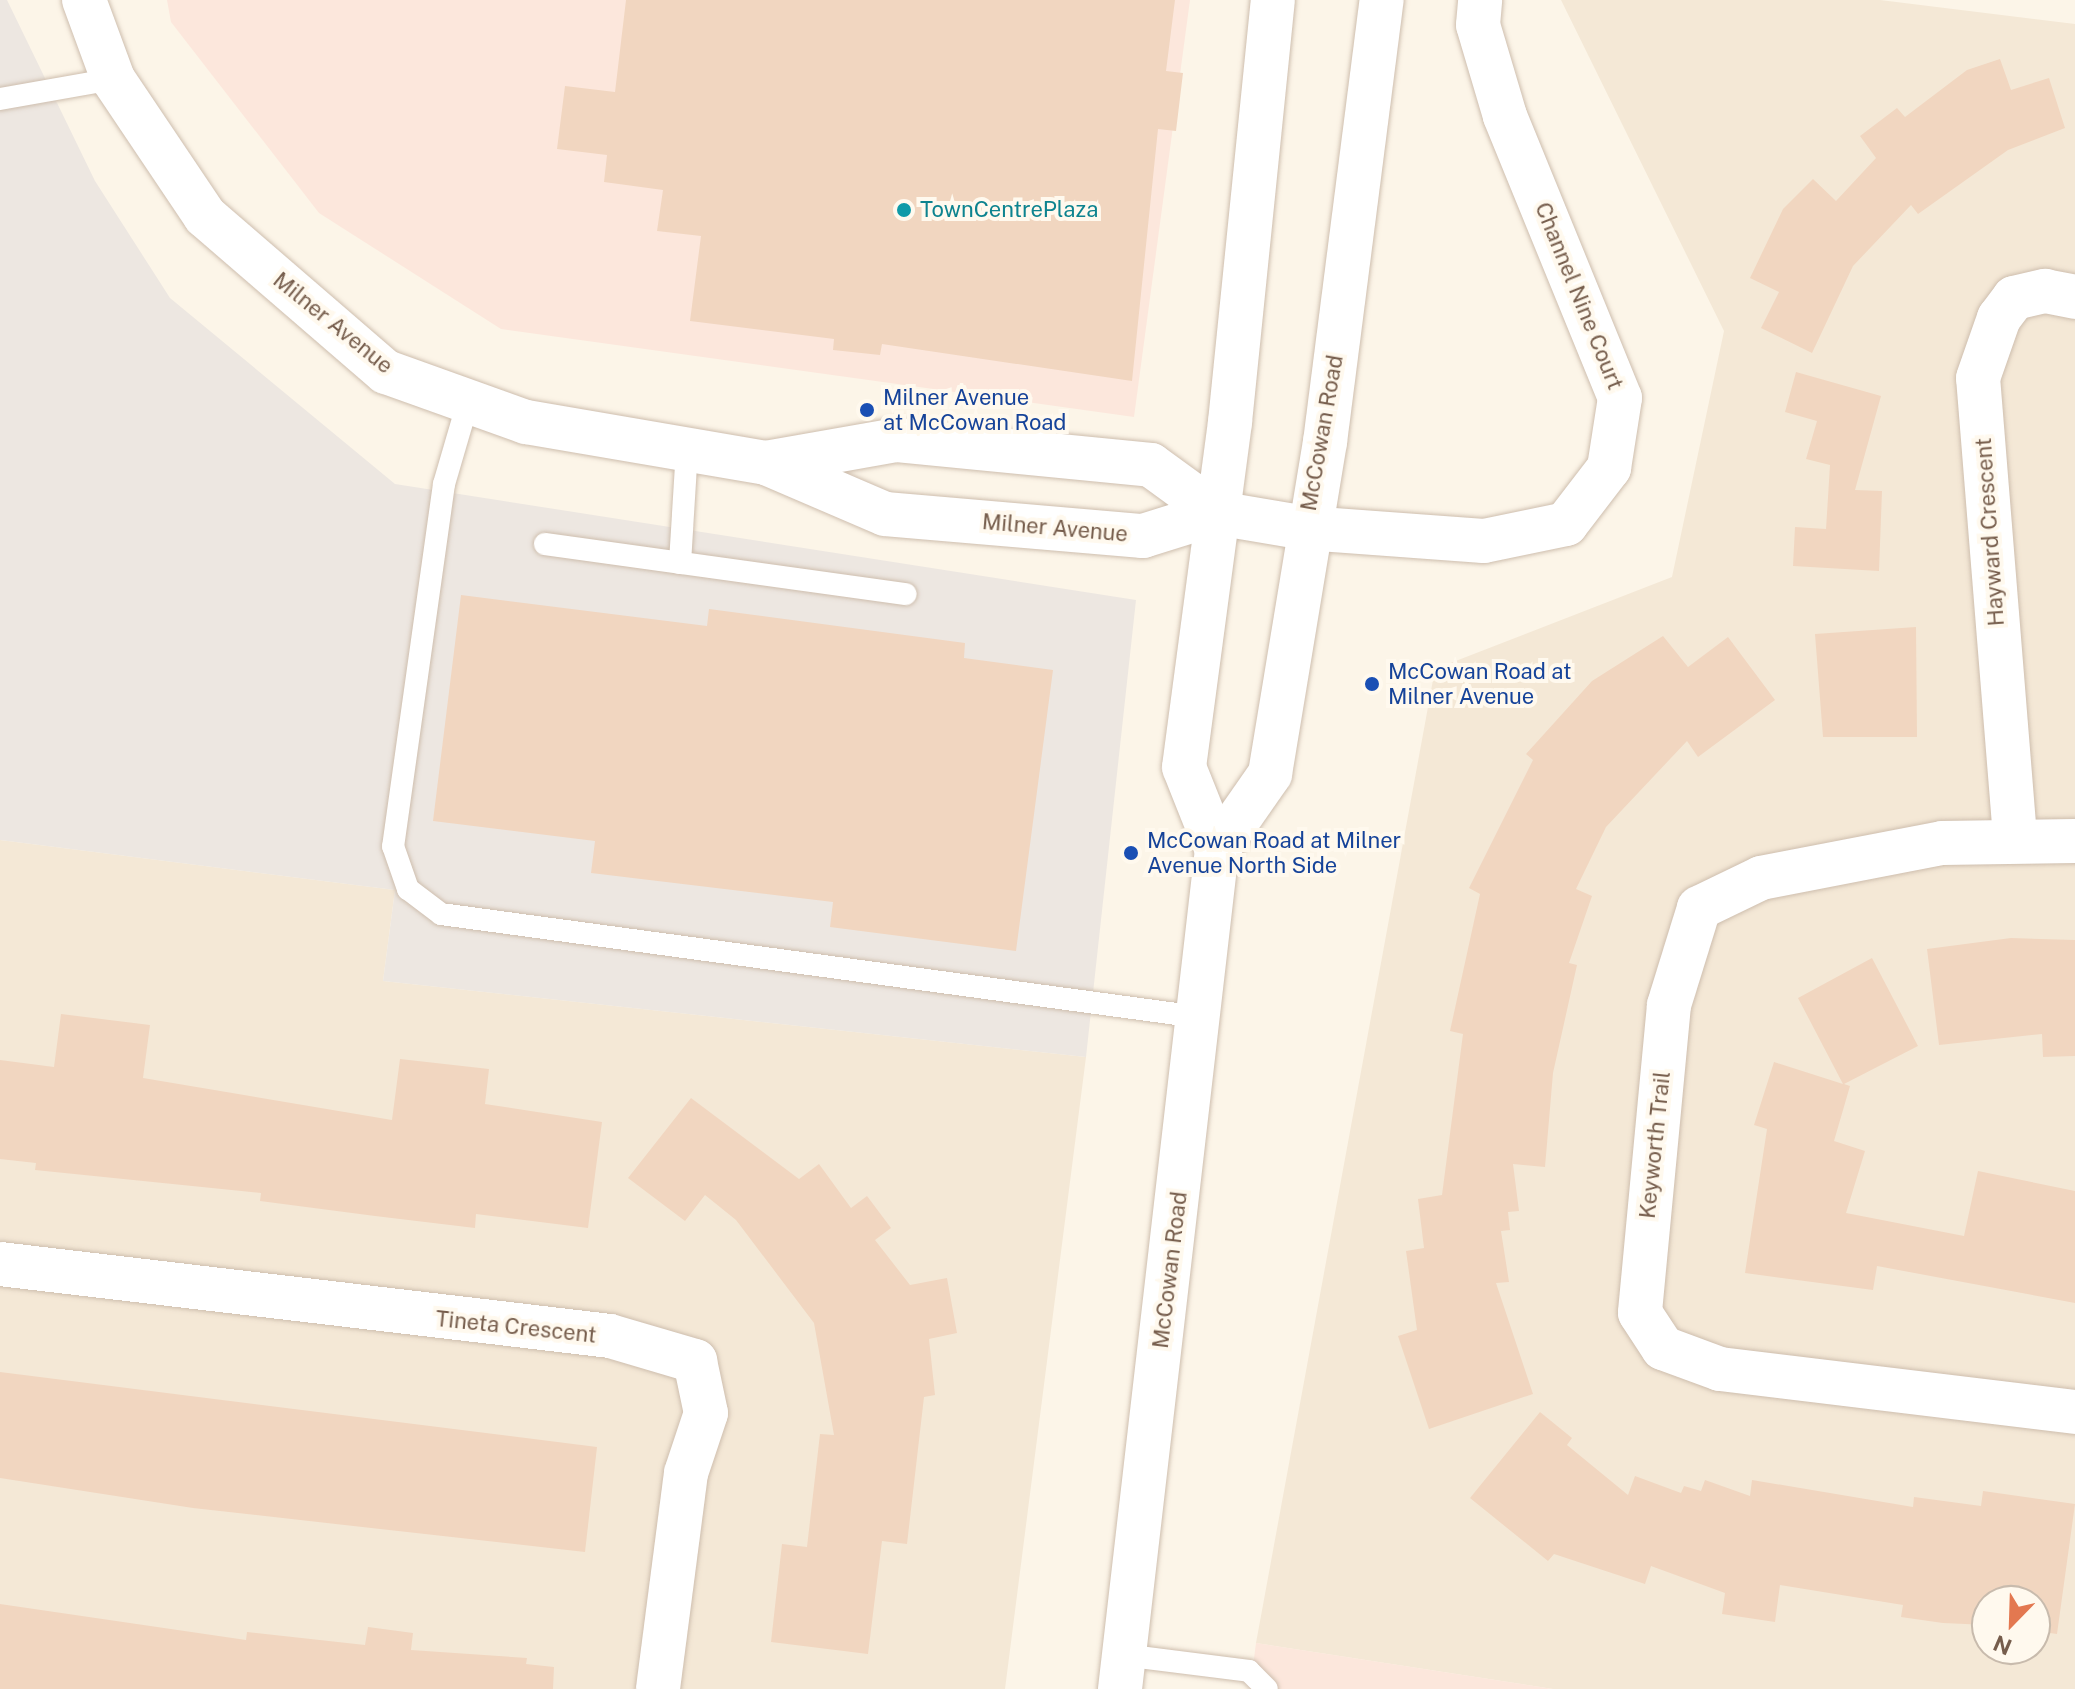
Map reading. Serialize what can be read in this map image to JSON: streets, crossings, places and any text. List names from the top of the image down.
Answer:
{
  "streets": {
    "main road": [
      "Channel Nine Court",
      "Milner Avenue",
      "McCowan Road",
      "Hayward Crescent",
      "Keyworth Trail",
      "Tineta Crescent"
    ]
  },
  "crossings": [
    ["Channel Nine Court", "Milner Avenue"],
    ["Channel Nine Court", "McCowan Road"],
    ["Milner Avenue", "McCowan Road"],
    ["Hayward Crescent", "Keyworth Trail"]
  ],
  "places": [
    "TownCentrePlaza",
    "Milner Avenue at McCowan Road",
    "McCowan Road at Milner Avenue",
    "McCowan Road at Milner Avenue North Side"
  ],
  "north": "bottom left"
}
